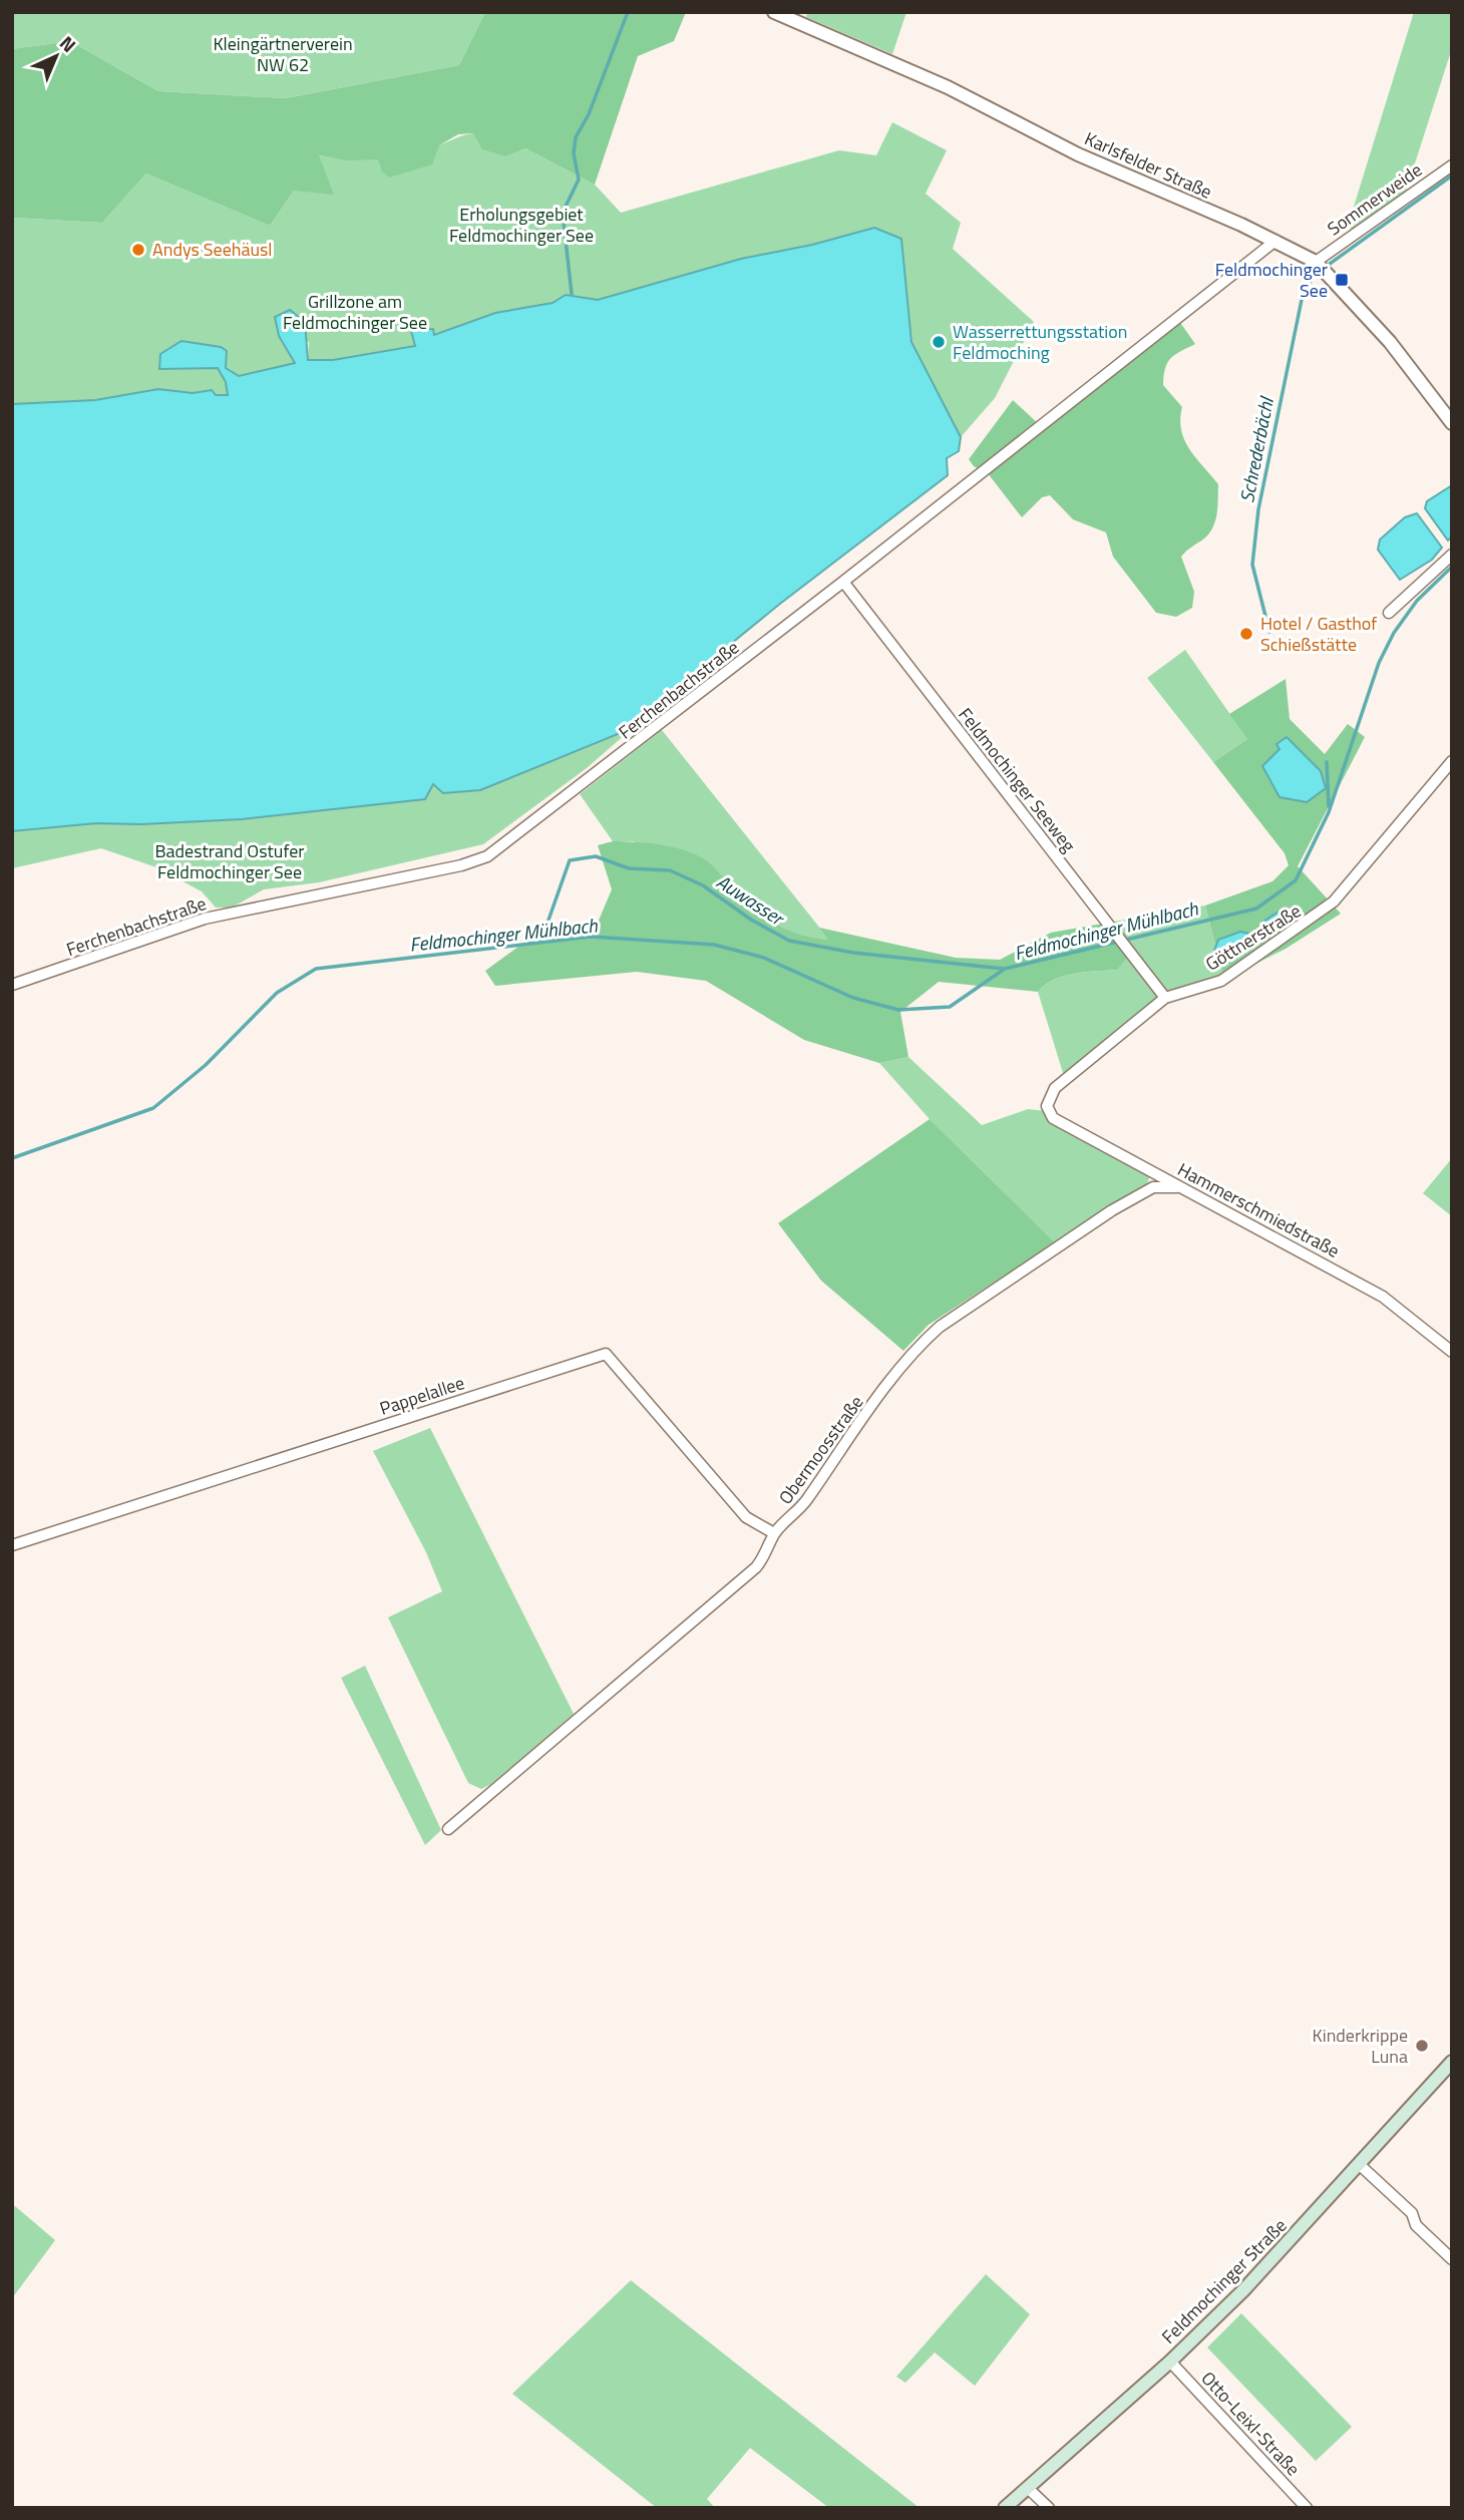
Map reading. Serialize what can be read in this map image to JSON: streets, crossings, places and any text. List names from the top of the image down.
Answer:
{
  "streets": {
    "main road": ["Feldmochinger Straße"],
    "street": [
      "Karlsfelder Straße",
      "Sommerweide",
      "Ferchenbachstraße",
      "Feldmochinger Seeweg",
      "Göttnerstraße",
      "Hammerschmiedstraße",
      "Pappelallee",
      "Obermoosstraße",
      "Otto-Leixl-Straße"
    ]
  },
  "crossings": [
    ["Karlsfelder Straße", "Sommerweide"],
    ["Karlsfelder Straße", "Ferchenbachstraße"],
    ["Ferchenbachstraße", "Feldmochinger Seeweg"],
    ["Feldmochinger Seeweg", "Göttnerstraße"],
    ["Göttnerstraße", "Hammerschmiedstraße"],
    ["Hammerschmiedstraße", "Obermoosstraße"],
    ["Pappelallee", "Obermoosstraße"],
    ["Feldmochinger Straße", "Otto-Leixl-Straße"]
  ],
  "water": ["Schrederbächl", "Auwasser", "Feldmochinger Mühlbach"],
  "parks": [
    "Kleingärtnerverein NW 62",
    "Erholungsgebiet Feldmochinger See",
    "Grillzone am Feldmochinger See",
    "Badestrand Ostufer Feldmochinger See"
  ],
  "places": {
    "other": [
      "Andys Seehäusl",
      "Wasserrettungsstation Feldmoching",
      "Hotel / Gasthof Schießstätte",
      "Kinderkrippe Luna"
    ],
    "transit": ["Feldmochinger See"]
  },
  "north": "top right"
}
